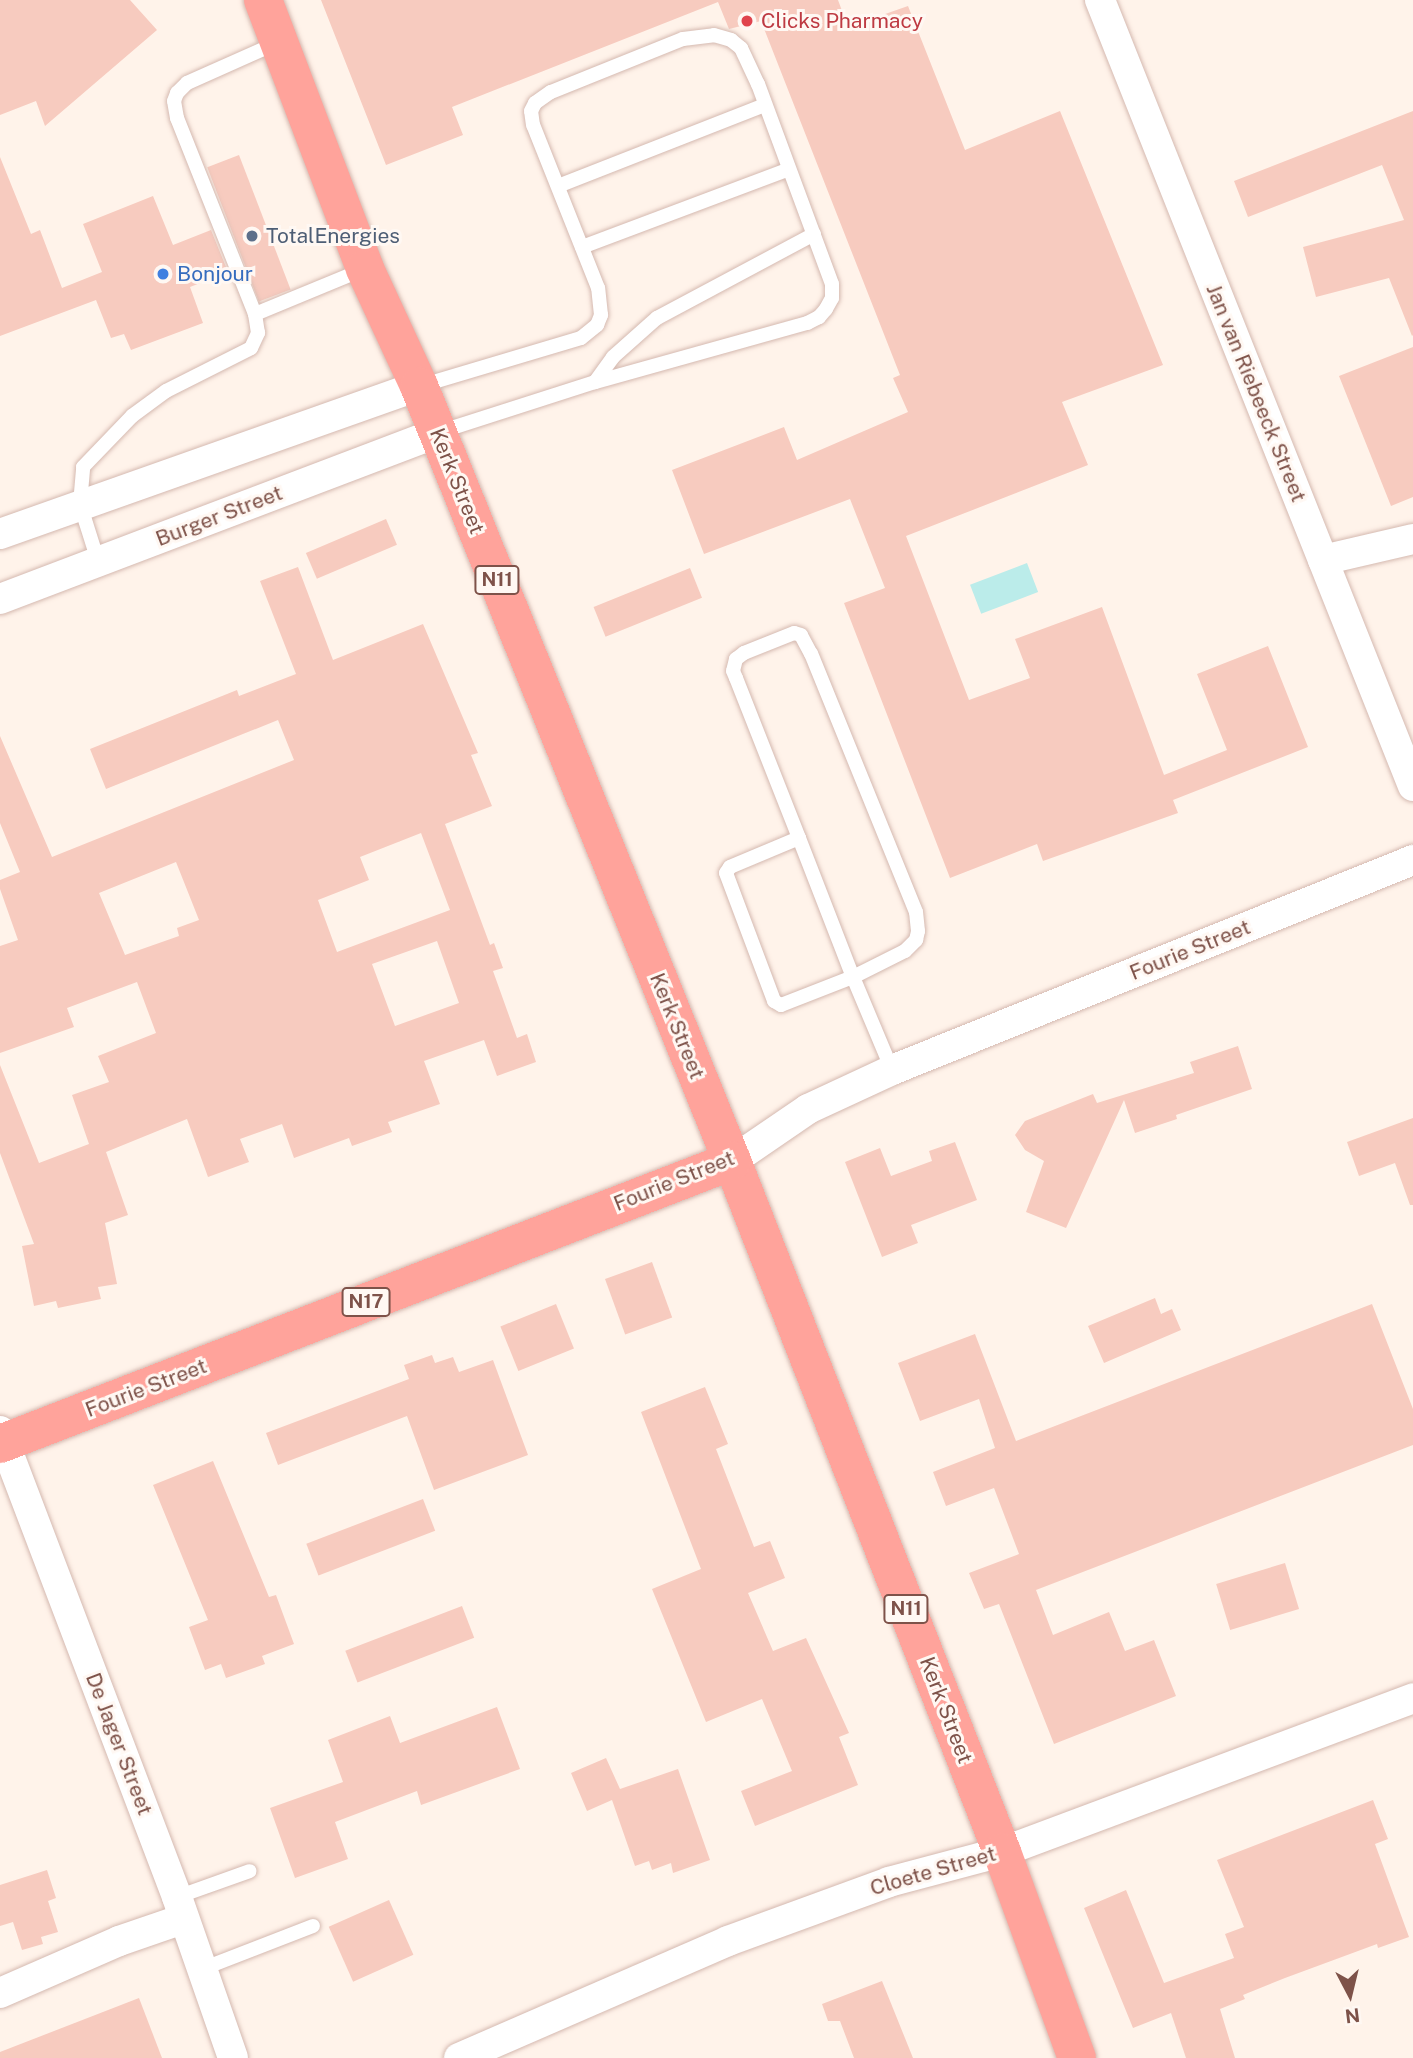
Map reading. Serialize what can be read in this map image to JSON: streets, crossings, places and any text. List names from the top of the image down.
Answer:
{
  "streets": {
    "highway": [
      "Kerk Street",
      "N11",
      "Fourie Street",
      "N17"
    ],
    "street": [
      "Jan van Riebeeck Street",
      "Burger Street",
      "De Jager Street",
      "Cloete Street"
    ]
  },
  "crossings": [
    ["Kerk Street", "Burger Street"],
    ["Kerk Street", "Fourie Street"],
    ["Kerk Street", "Cloete Street"],
    ["Fourie Street", "De Jager Street"]
  ],
  "places": ["Clicks Pharmacy", "TotalEnergies", "Bonjour"],
  "north": "bottom"
}
